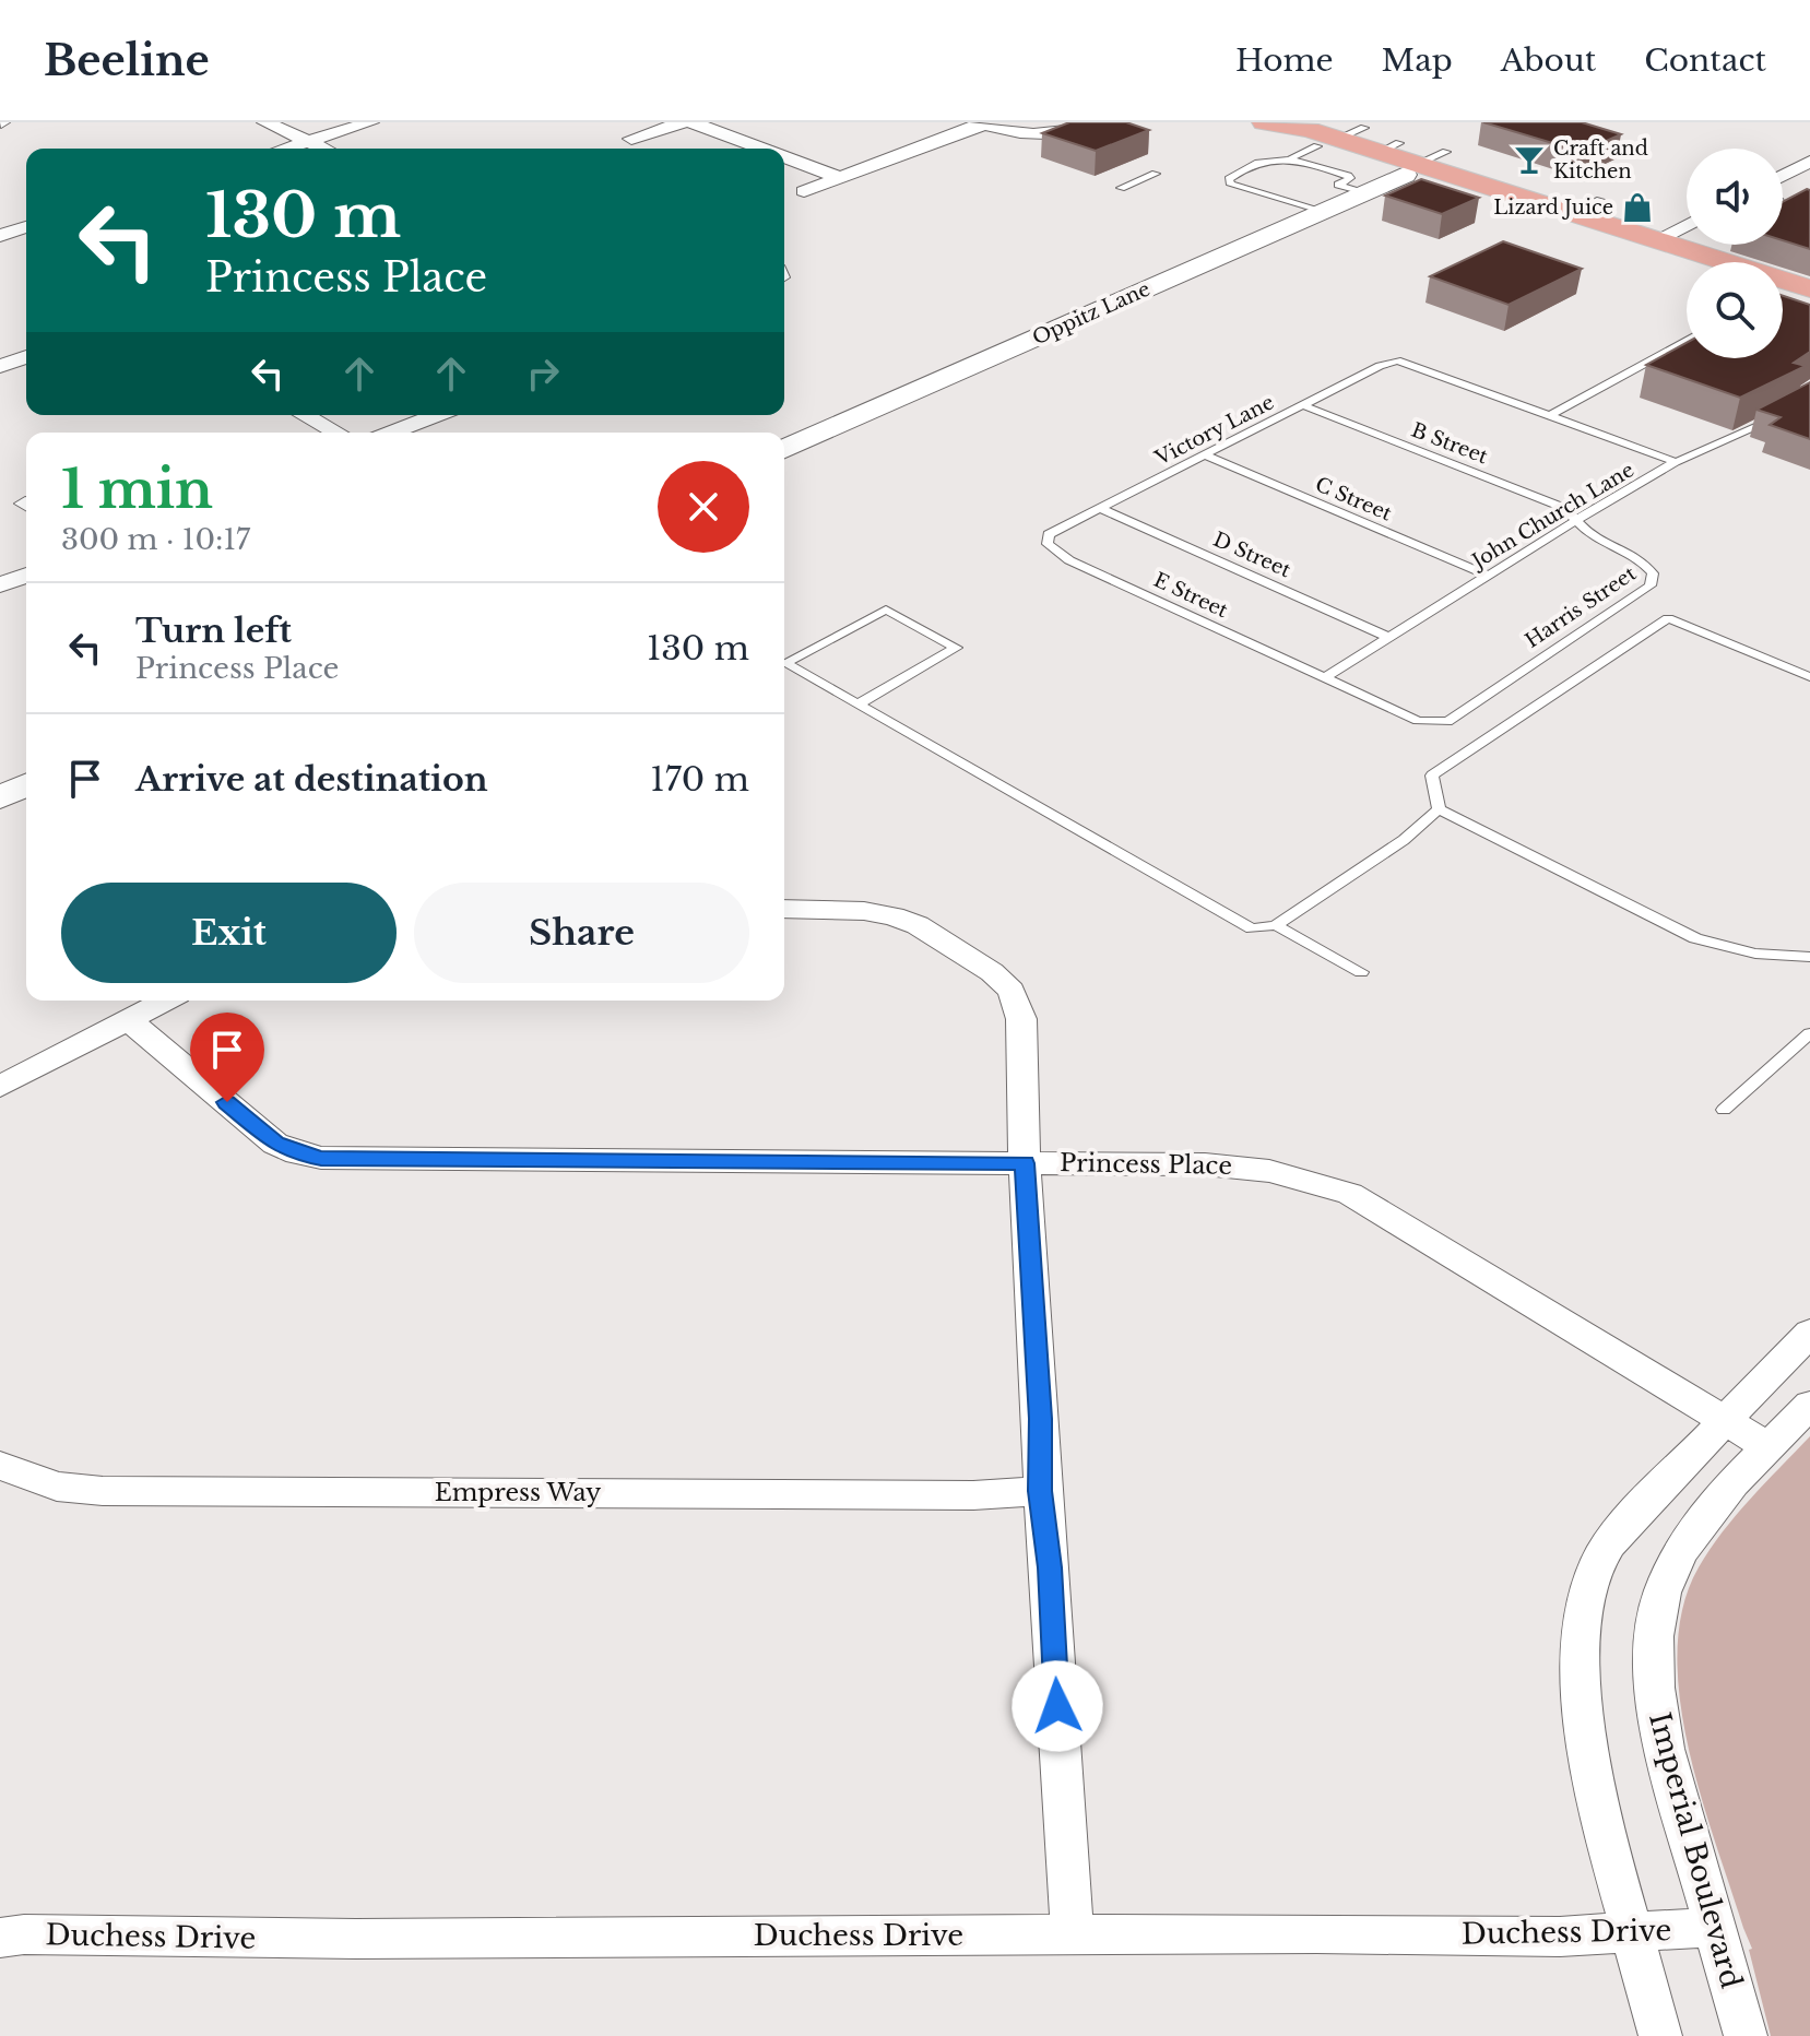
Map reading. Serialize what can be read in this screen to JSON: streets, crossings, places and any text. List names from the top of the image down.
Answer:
{
  "streets": {
    "street": [
      "Oppitz Lane",
      "Princess Place",
      "Empress Way",
      "Imperial Boulevard",
      "Duchess Drive"
    ],
    "lane": [
      "Victory Lane",
      "B Street",
      "C Street",
      "John Church Lane",
      "D Street",
      "E Street",
      "Harris Street"
    ]
  },
  "crossings": [
    ["Victory Lane", "B Street"],
    ["Victory Lane", "C Street"],
    ["Victory Lane", "D Street"],
    ["Victory Lane", "E Street"],
    ["B Street", "John Church Lane"],
    ["B Street", "Harris Street"],
    ["C Street", "John Church Lane"],
    ["John Church Lane", "D Street"],
    ["John Church Lane", "E Street"],
    ["John Church Lane", "Harris Street"],
    ["E Street", "Harris Street"],
    ["Princess Place", "Imperial Boulevard"],
    ["Imperial Boulevard", "Duchess Drive"]
  ],
  "places": {
    "bar": ["Craft and Kitchen"],
    "shop": ["Lizard Juice"]
  },
  "page": {
    "header": "Beeline",
    "nav": [
      "Home",
      "Map",
      "About",
      "Contact"
    ],
    "turn": ["130 m", "Princess Place"],
    "heading": ["1 min", "300 m · 10:17"],
    "list": [
      {
        "name": "Turn left",
        "note": "Princess Place",
        "value": "130 m"
      },
      {
        "name": "Arrive at destination",
        "value": "170 m"
      }
    ],
    "buttons": ["Exit", "Share"]
  }
}
